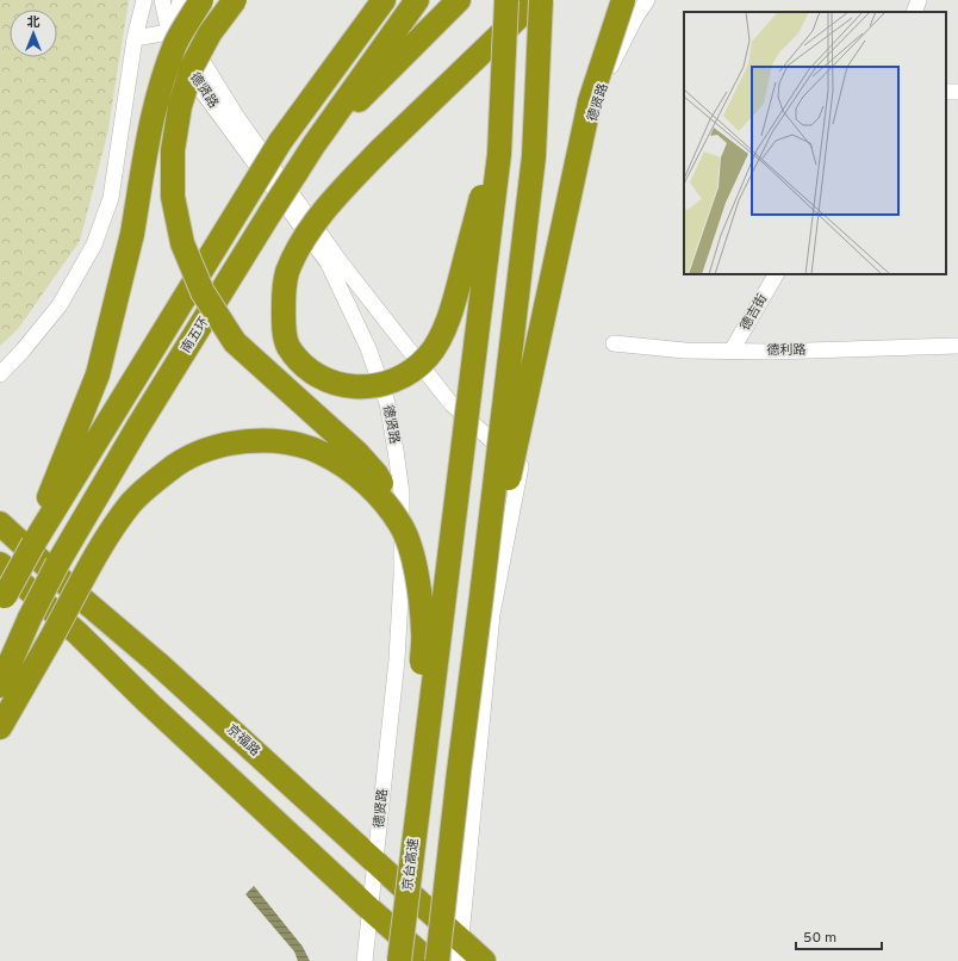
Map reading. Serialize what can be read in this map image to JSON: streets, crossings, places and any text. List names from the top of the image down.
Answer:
{
  "streets": {
    "highway": ["南五环", "京福路", "京台高速"],
    "street": ["德贤路", "德吉街", "德利路"]
  },
  "crossings": [
    ["德贤路", "京福路"],
    ["德吉街", "德利路"]
  ],
  "scale_bar": "50 m",
  "north": "top"
}
